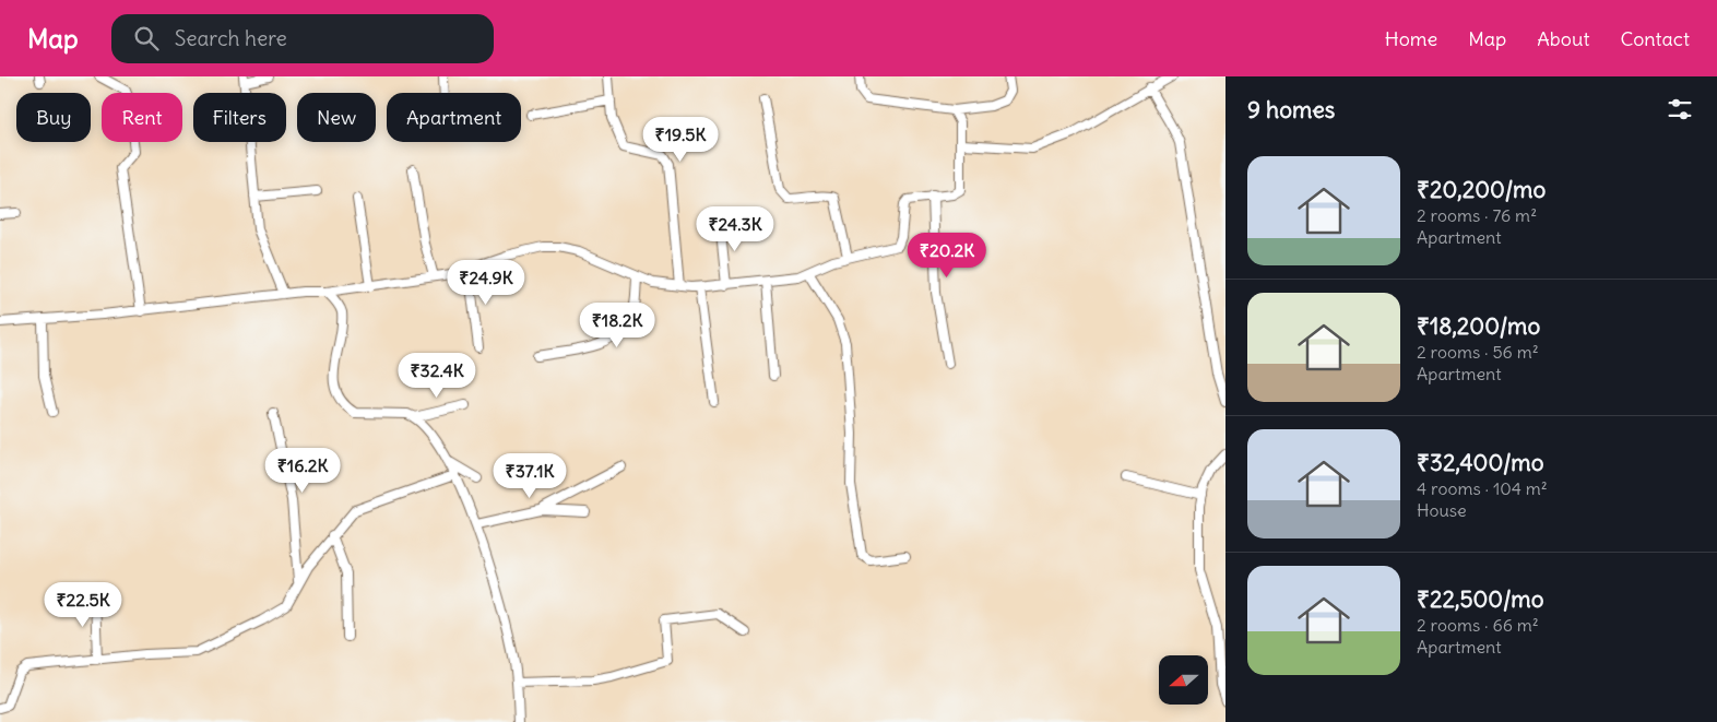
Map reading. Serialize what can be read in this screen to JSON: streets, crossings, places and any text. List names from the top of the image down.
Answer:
{
  "north": "left",
  "page": {
    "header": "Map",
    "search": "Search here",
    "nav": [
      "Home",
      "Map",
      "About",
      "Contact"
    ],
    "heading": "9 homes",
    "chip": [
      "Buy",
      "Rent",
      "Filters",
      "New",
      "Apartment"
    ],
    "price": [
      "₹19.5K",
      "₹24.3K",
      "₹20.2K",
      "₹24.9K",
      "₹18.2K",
      "₹32.4K",
      "₹16.2K",
      "₹37.1K",
      "₹22.5K"
    ],
    "list": [
      {
        "name": "₹20,200/mo",
        "note": "2 rooms · 76 m² · Apartment"
      },
      {
        "name": "₹18,200/mo",
        "note": "2 rooms · 56 m² · Apartment"
      },
      {
        "name": "₹32,400/mo",
        "note": "4 rooms · 104 m² · House"
      },
      {
        "name": "₹22,500/mo",
        "note": "2 rooms · 66 m² · Apartment"
      }
    ]
  }
}
